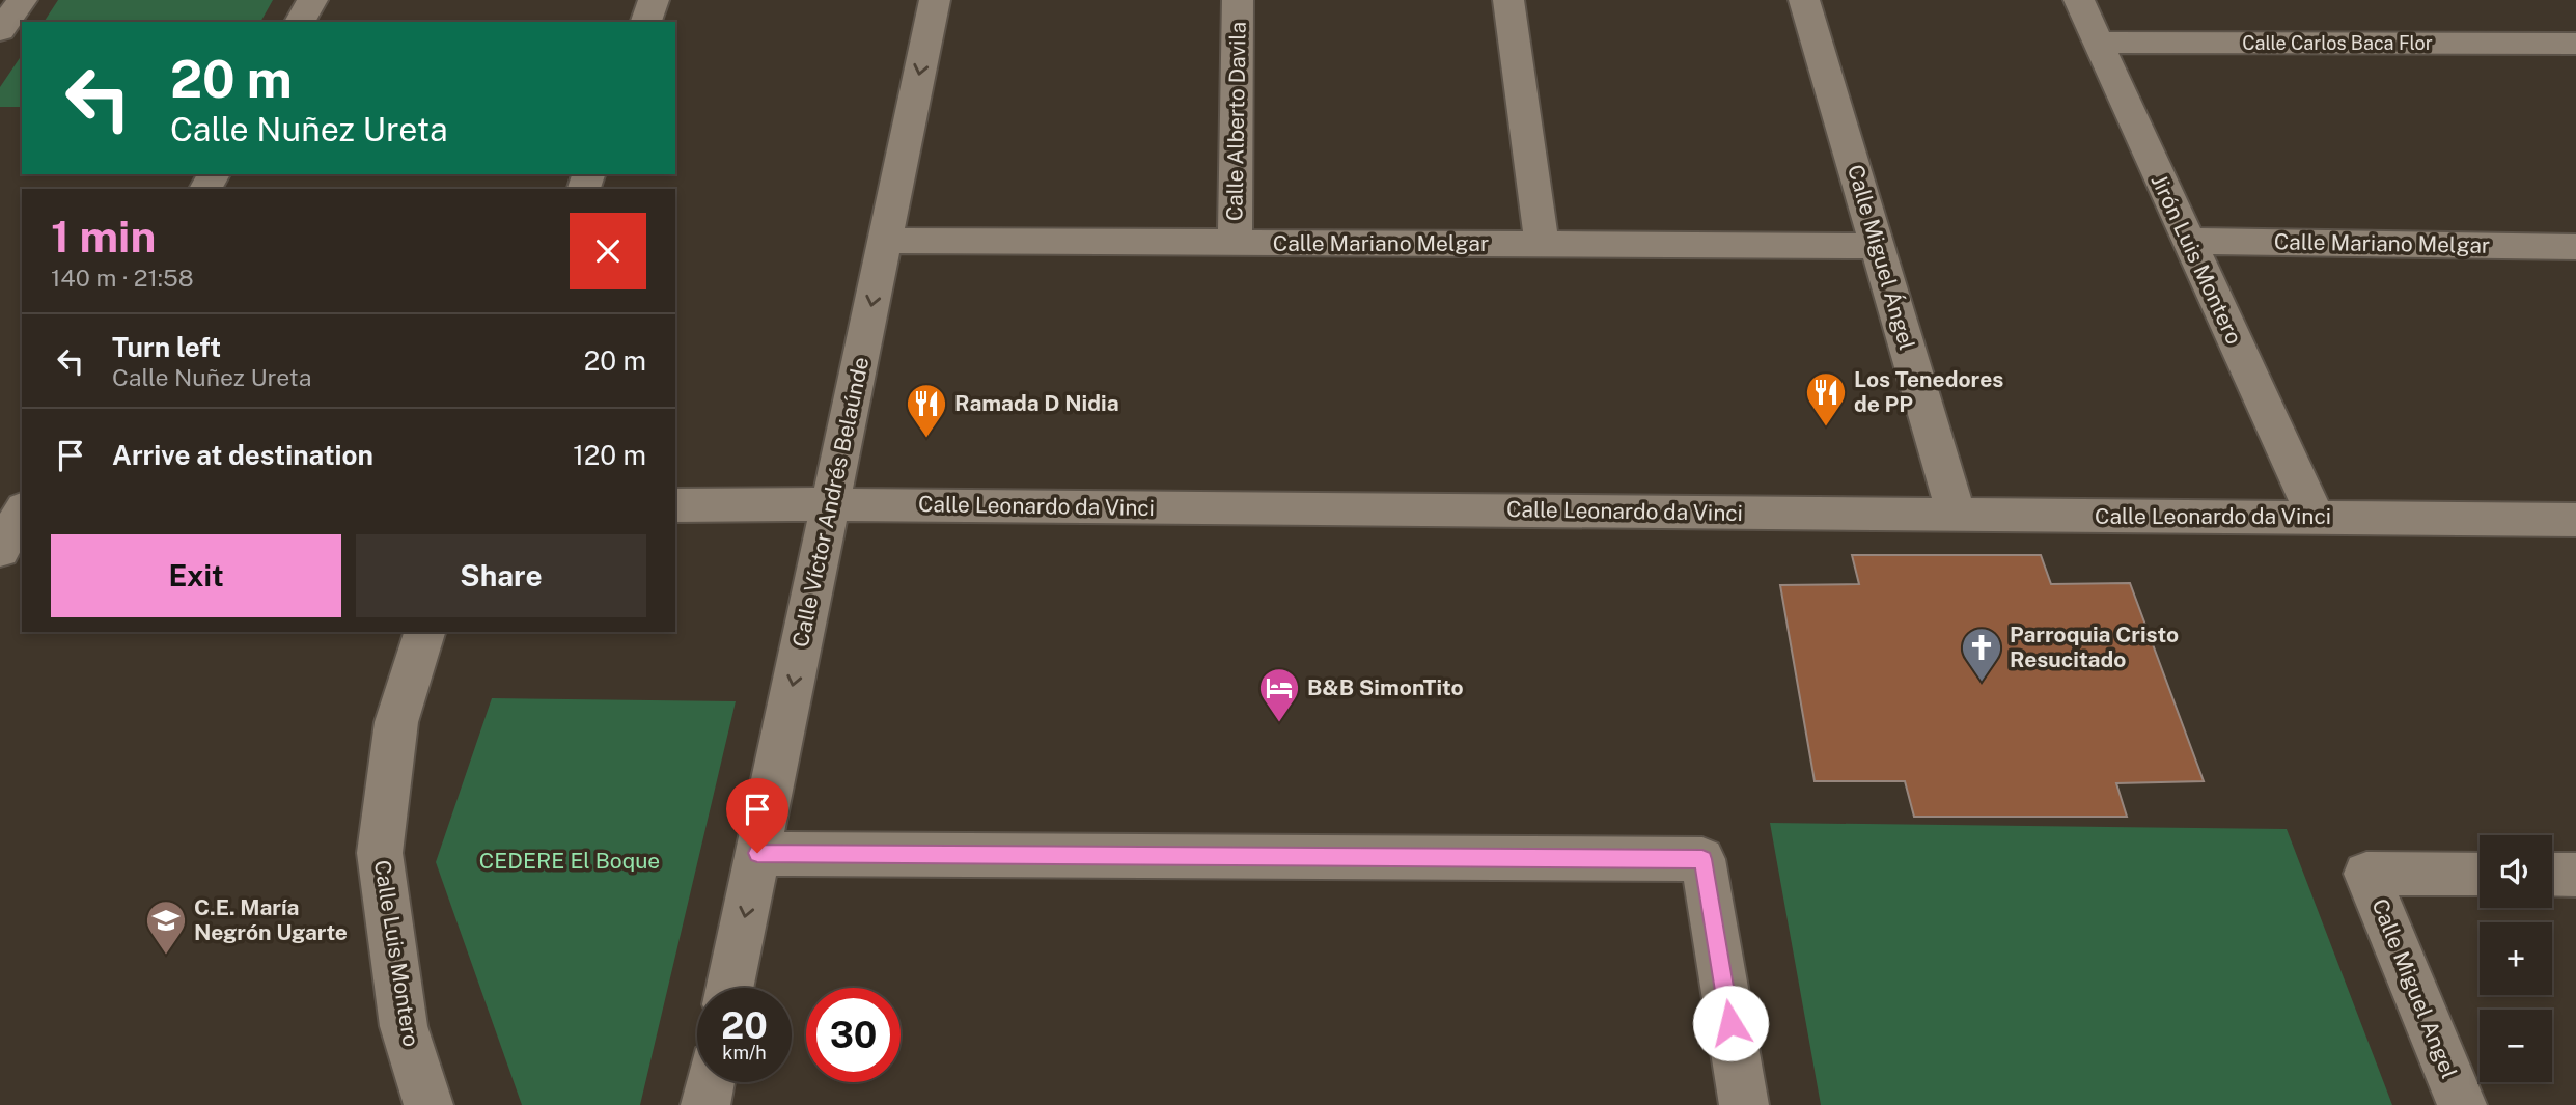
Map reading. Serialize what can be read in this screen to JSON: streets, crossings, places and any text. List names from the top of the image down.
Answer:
{
  "streets": {
    "street": [
      "Calle Carlos Baca Flor",
      "Calle Alberto Davila",
      "Calle Mariano Melgar",
      "Calle Miguel Ángel",
      "Jirón Luis Montero",
      "Calle Víctor Andrés Belaúnde",
      "Calle Leonardo da Vinci",
      "Calle Luis Montero",
      "Calle Miguel Angel"
    ]
  },
  "crossings": [
    ["Calle Carlos Baca Flor", "Jirón Luis Montero"],
    ["Calle Alberto Davila", "Calle Mariano Melgar"],
    ["Calle Mariano Melgar", "Calle Miguel Ángel"],
    ["Calle Mariano Melgar", "Jirón Luis Montero"],
    ["Calle Mariano Melgar", "Calle Víctor Andrés Belaúnde"],
    ["Calle Miguel Ángel", "Calle Leonardo da Vinci"],
    ["Jirón Luis Montero", "Calle Leonardo da Vinci"],
    ["Calle Víctor Andrés Belaúnde", "Calle Leonardo da Vinci"]
  ],
  "one_way": ["Calle Víctor Andrés Belaúnde"],
  "parks": ["CEDERE El Boque"],
  "places": {
    "restaurant": ["Los Tenedores de PP", "Ramada D Nidia"],
    "church": ["Parroquia Cristo Resucitado"],
    "hotel": ["B&B SimonTito"],
    "school or university": ["C.E. María Negrón Ugarte"]
  },
  "page": {
    "turn": ["20 m", "Calle Nuñez Ureta"],
    "heading": ["1 min", "140 m · 21:58"],
    "list": [
      {
        "name": "Turn left",
        "note": "Calle Nuñez Ureta",
        "value": "20 m"
      },
      {
        "name": "Arrive at destination",
        "value": "120 m"
      }
    ],
    "buttons": ["Exit", "Share"],
    "map_buttons": ["+", "−"],
    "speed": "20 km/h",
    "limit": "30"
  }
}
